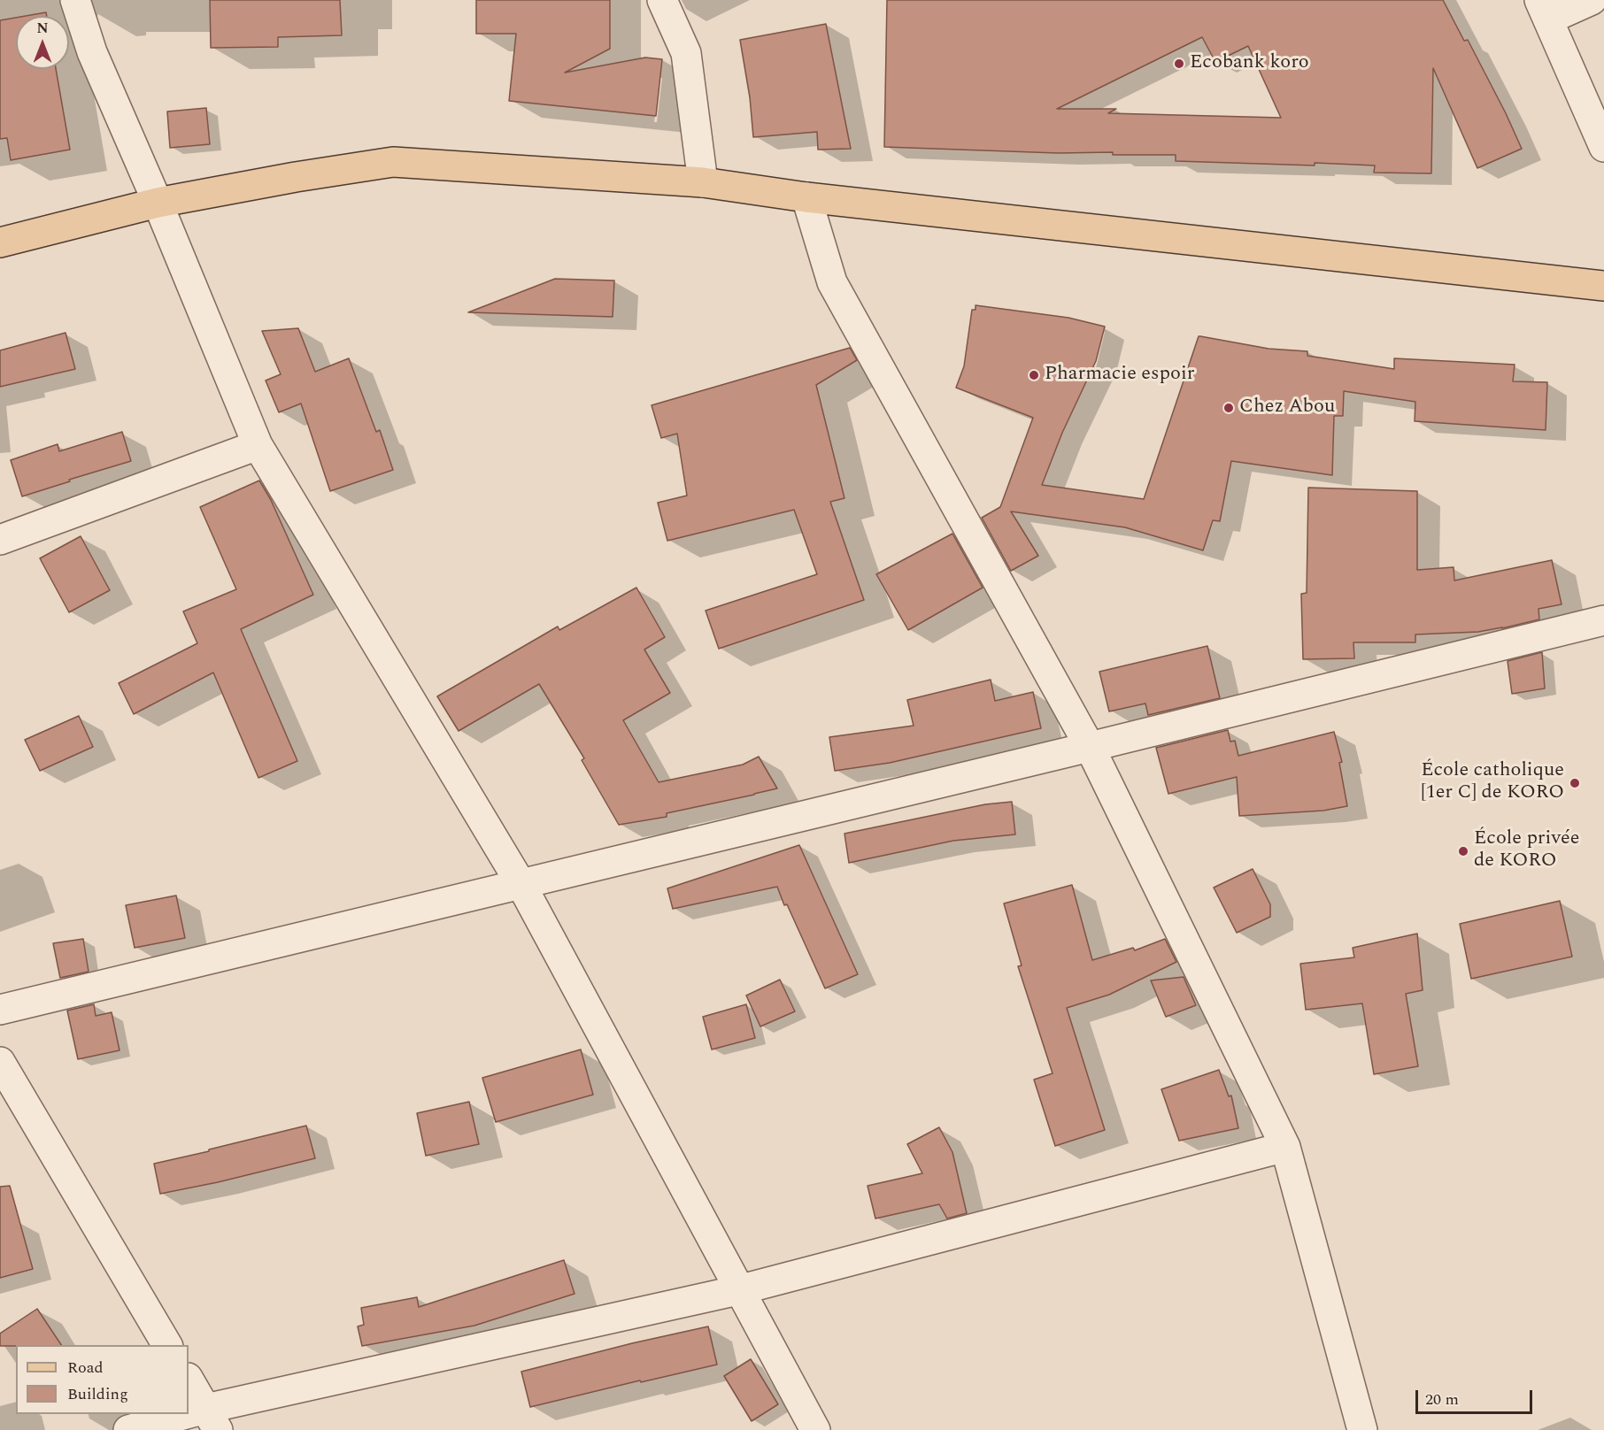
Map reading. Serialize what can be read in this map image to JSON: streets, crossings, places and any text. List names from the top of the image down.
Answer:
{
  "places": [
    "Ecobank koro",
    "Pharmacie espoir",
    "Chez Abou",
    "École catholique [1er C] de KORO",
    "École privée de KORO"
  ],
  "legend": ["Road", "Building"],
  "scale_bar": "20 m",
  "north": "top"
}
